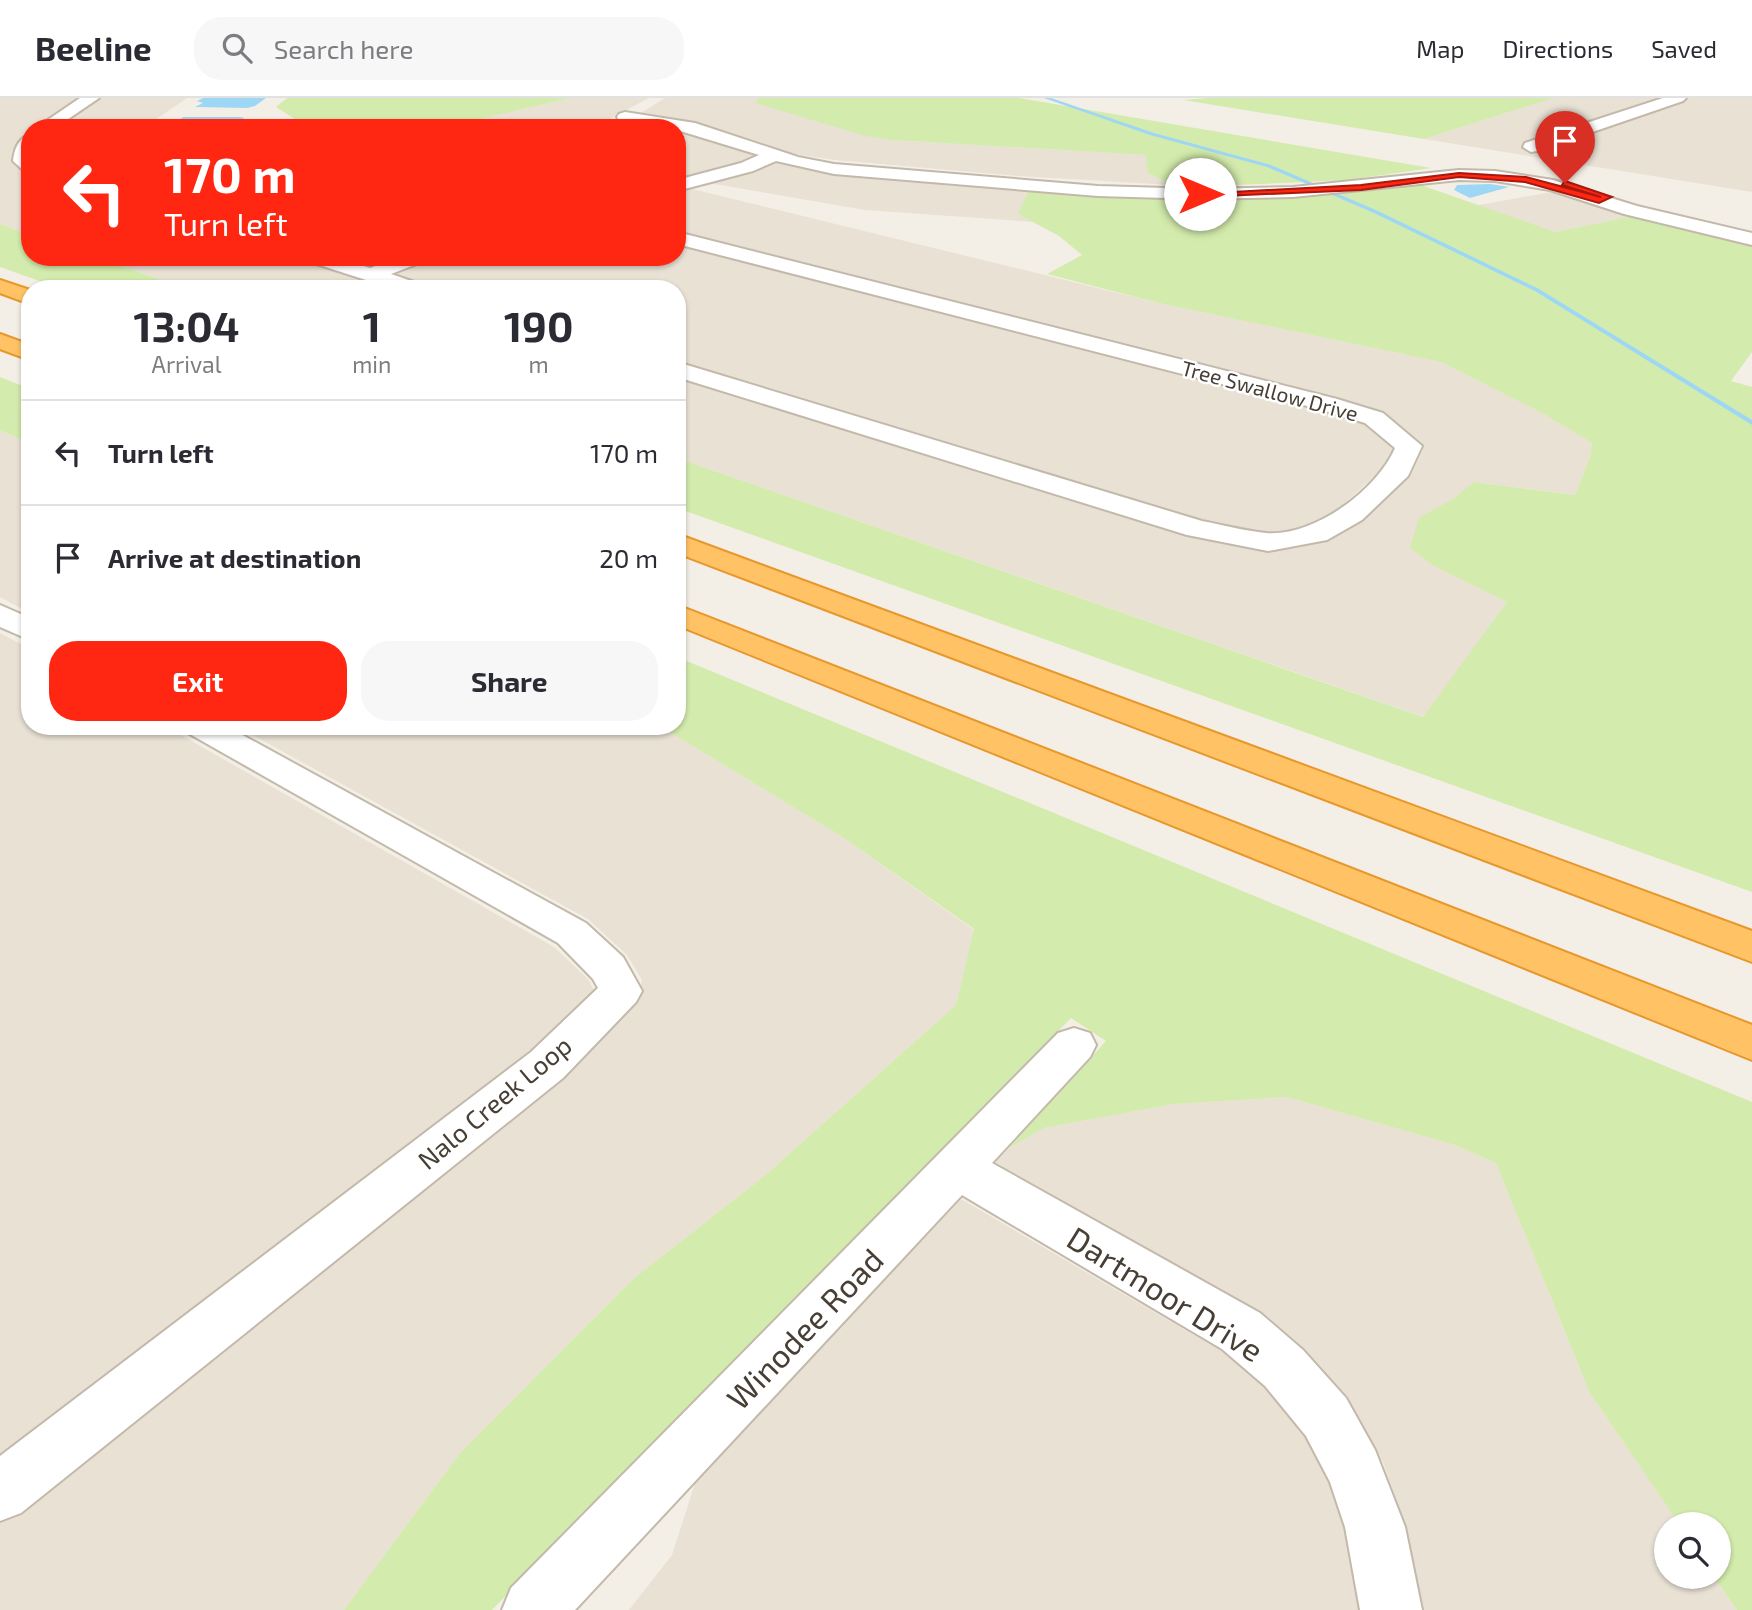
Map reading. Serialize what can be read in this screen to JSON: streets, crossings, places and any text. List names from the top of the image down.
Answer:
{
  "streets": {
    "street": [
      "Tree Swallow Drive",
      "Nalo Creek Loop",
      "Dartmoor Drive",
      "Winodee Road"
    ]
  },
  "crossings": [
    ["Dartmoor Drive", "Winodee Road"]
  ],
  "page": {
    "header": "Beeline",
    "search": "Search here",
    "nav": ["Map", "Directions", "Saved"],
    "turn": ["170 m", "Turn left"],
    "eta": [
      "13:04",
      "Arrival",
      "1",
      "min",
      "190",
      "m"
    ],
    "list": [
      {
        "name": "Turn left",
        "value": "170 m"
      },
      {
        "name": "Arrive at destination",
        "value": "20 m"
      }
    ],
    "buttons": ["Exit", "Share"]
  }
}
